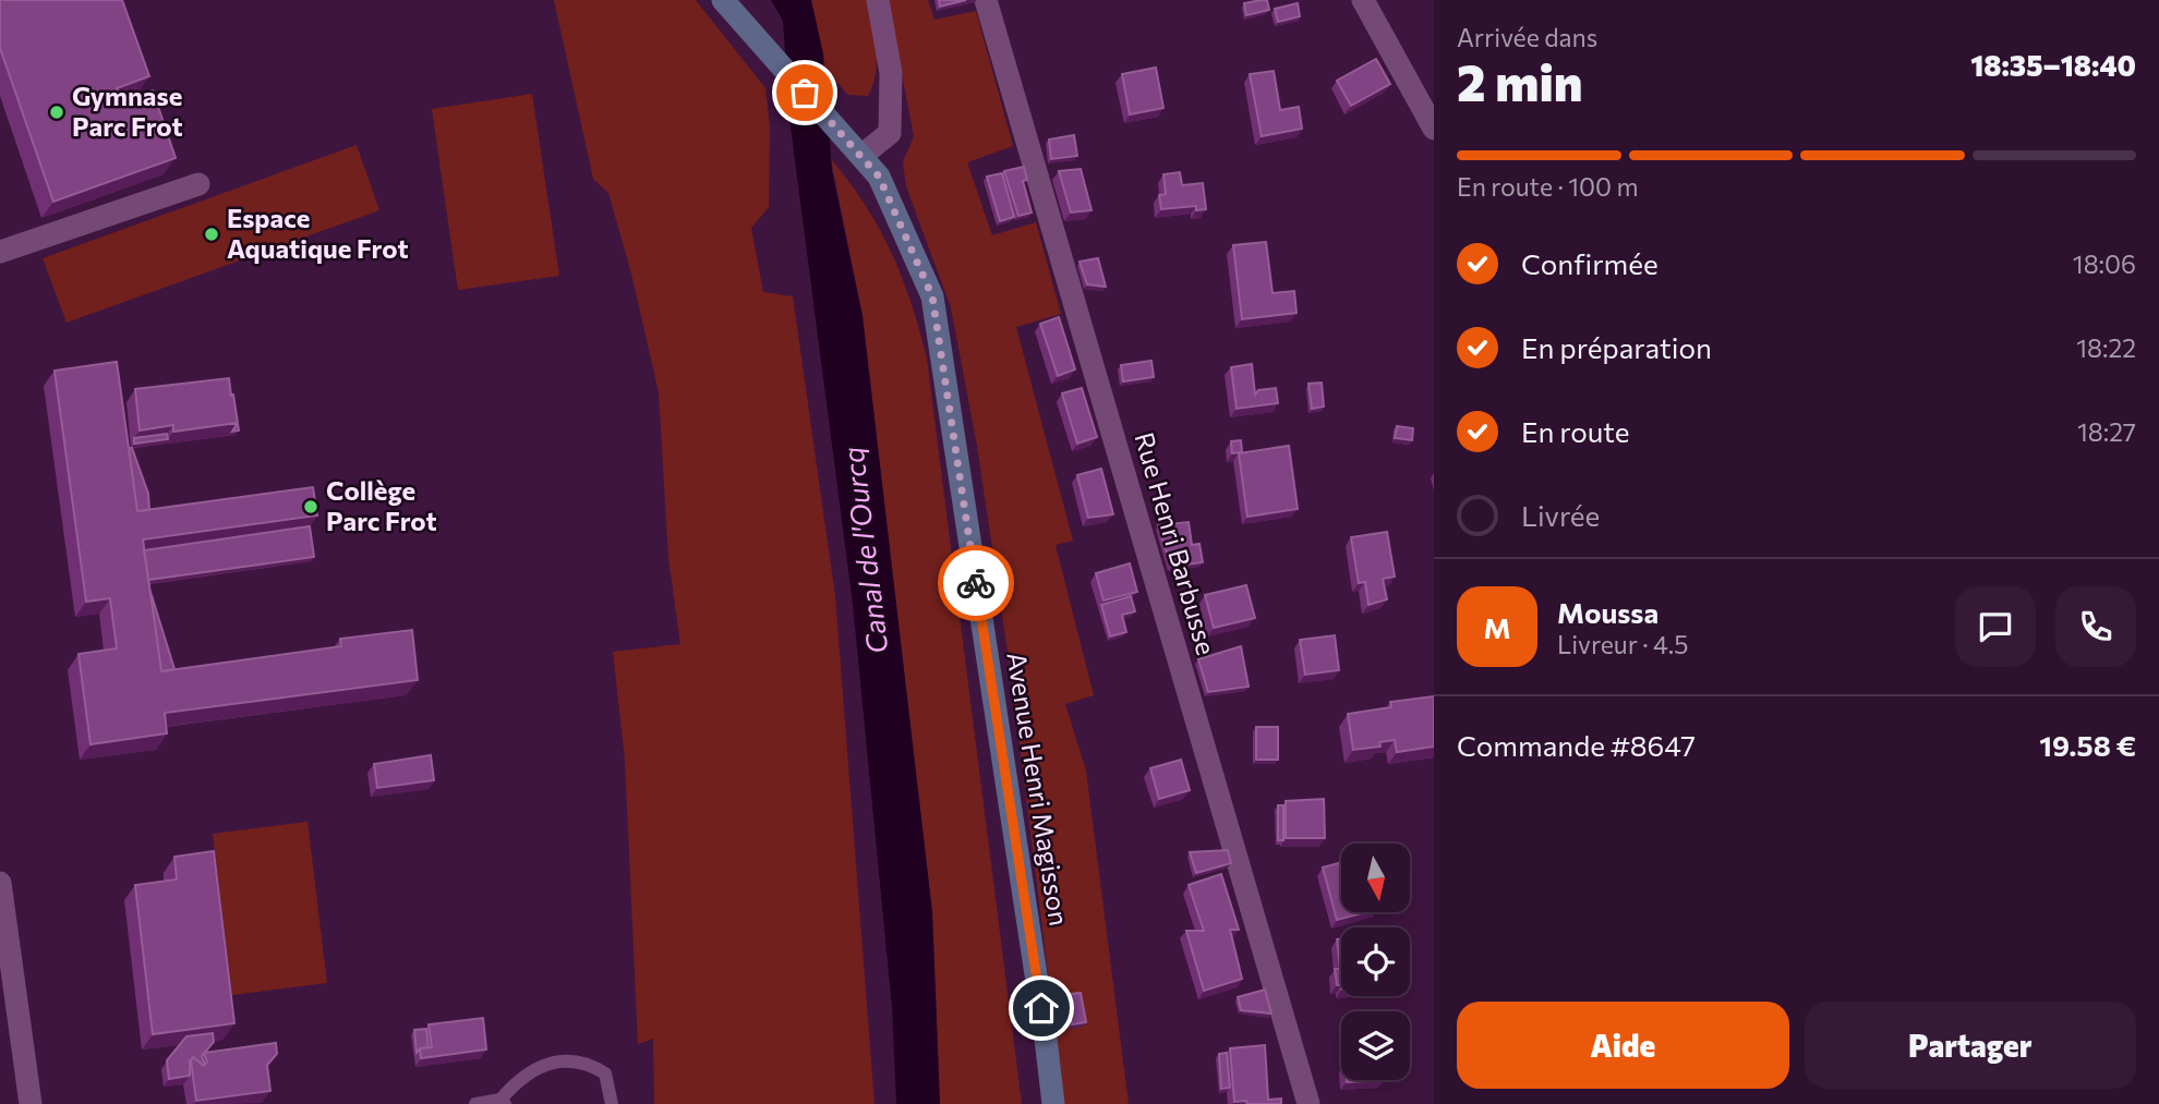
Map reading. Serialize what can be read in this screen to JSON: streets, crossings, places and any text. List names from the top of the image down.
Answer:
{
  "streets": {
    "main road": ["Avenue Henri Magisson"],
    "street": ["Rue Henri Barbusse"]
  },
  "water": ["Canal de l'Ourcq"],
  "places": ["Gymnase Parc Frot", "Espace Aquatique Frot", "Collège Parc Frot"],
  "north": "bottom",
  "page": {
    "heading": ["2 min", "Arrivée dans", "18:35–18:40"],
    "panel": [
      "Moussa",
      "Livreur · 4.5",
      "Commande #8647",
      "19.58 €"
    ],
    "bar": "En route · 100 m",
    "list": [
      ["Confirmée", "18:06"],
      ["En préparation", "18:22"],
      ["En route", "18:27"],
      "Livrée"
    ],
    "round": "M",
    "buttons": ["Aide", "Partager"]
  }
}
